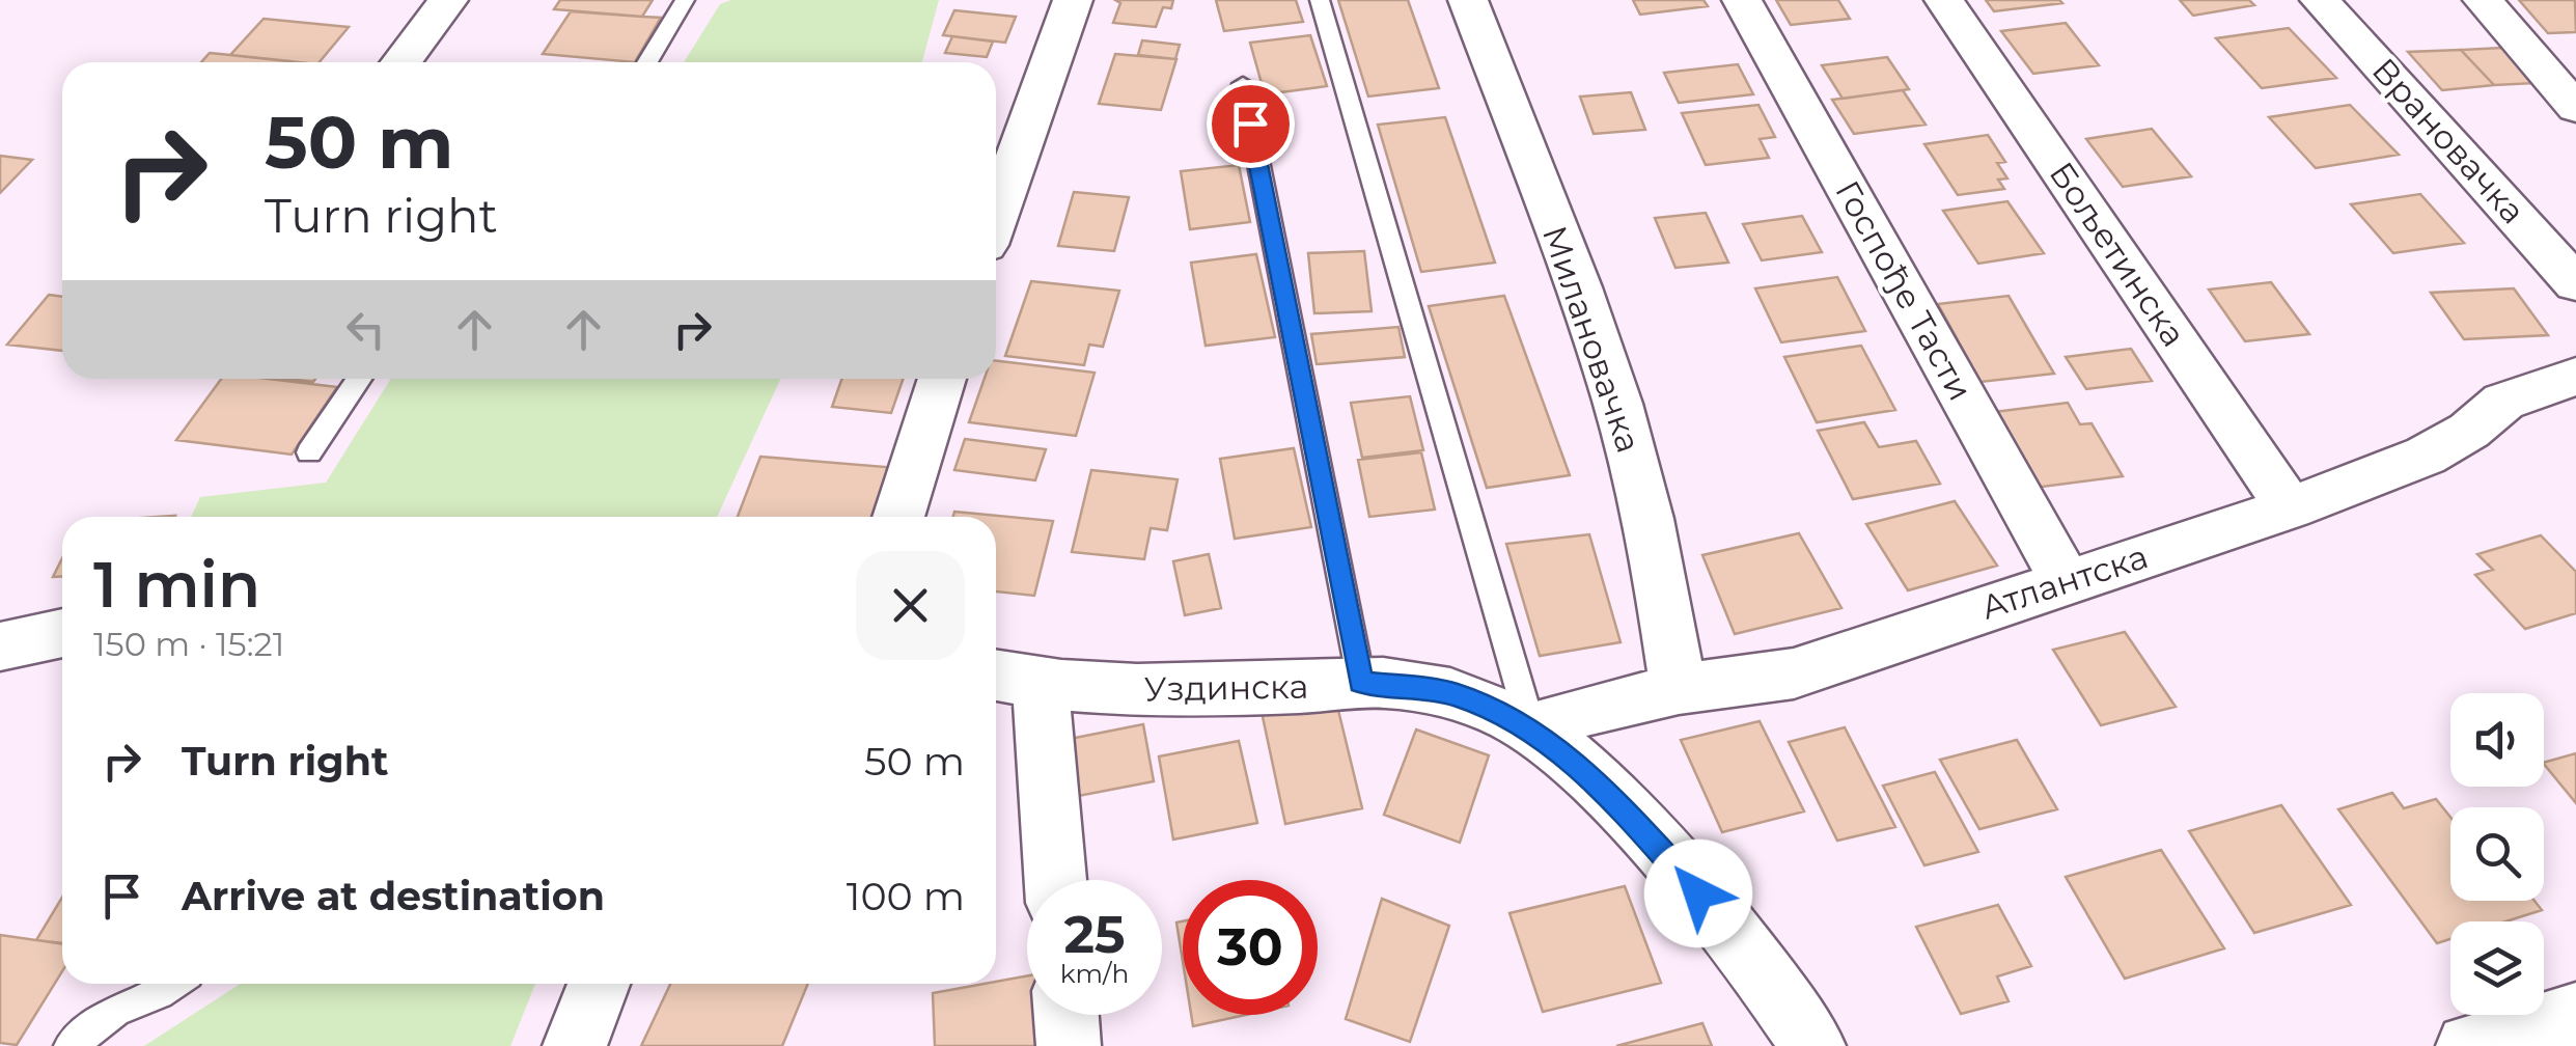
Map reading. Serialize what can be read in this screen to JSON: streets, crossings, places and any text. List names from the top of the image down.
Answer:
{
  "streets": {
    "street": [
      "Врановачка",
      "Бољетинска",
      "Госпође Тасти",
      "Милановачка",
      "Атлантска",
      "Уздинска"
    ]
  },
  "crossings": [
    ["Бољетинска", "Атлантска"],
    ["Госпође Тасти", "Атлантска"],
    ["Милановачка", "Атлантска"],
    ["Атлантска", "Уздинска"]
  ],
  "page": {
    "turn": ["50 m", "Turn right"],
    "heading": ["1 min", "150 m · 15:21"],
    "list": [
      {
        "name": "Turn right",
        "value": "50 m"
      },
      {
        "name": "Arrive at destination",
        "value": "100 m"
      }
    ],
    "speed": "25 km/h",
    "limit": "30"
  }
}
